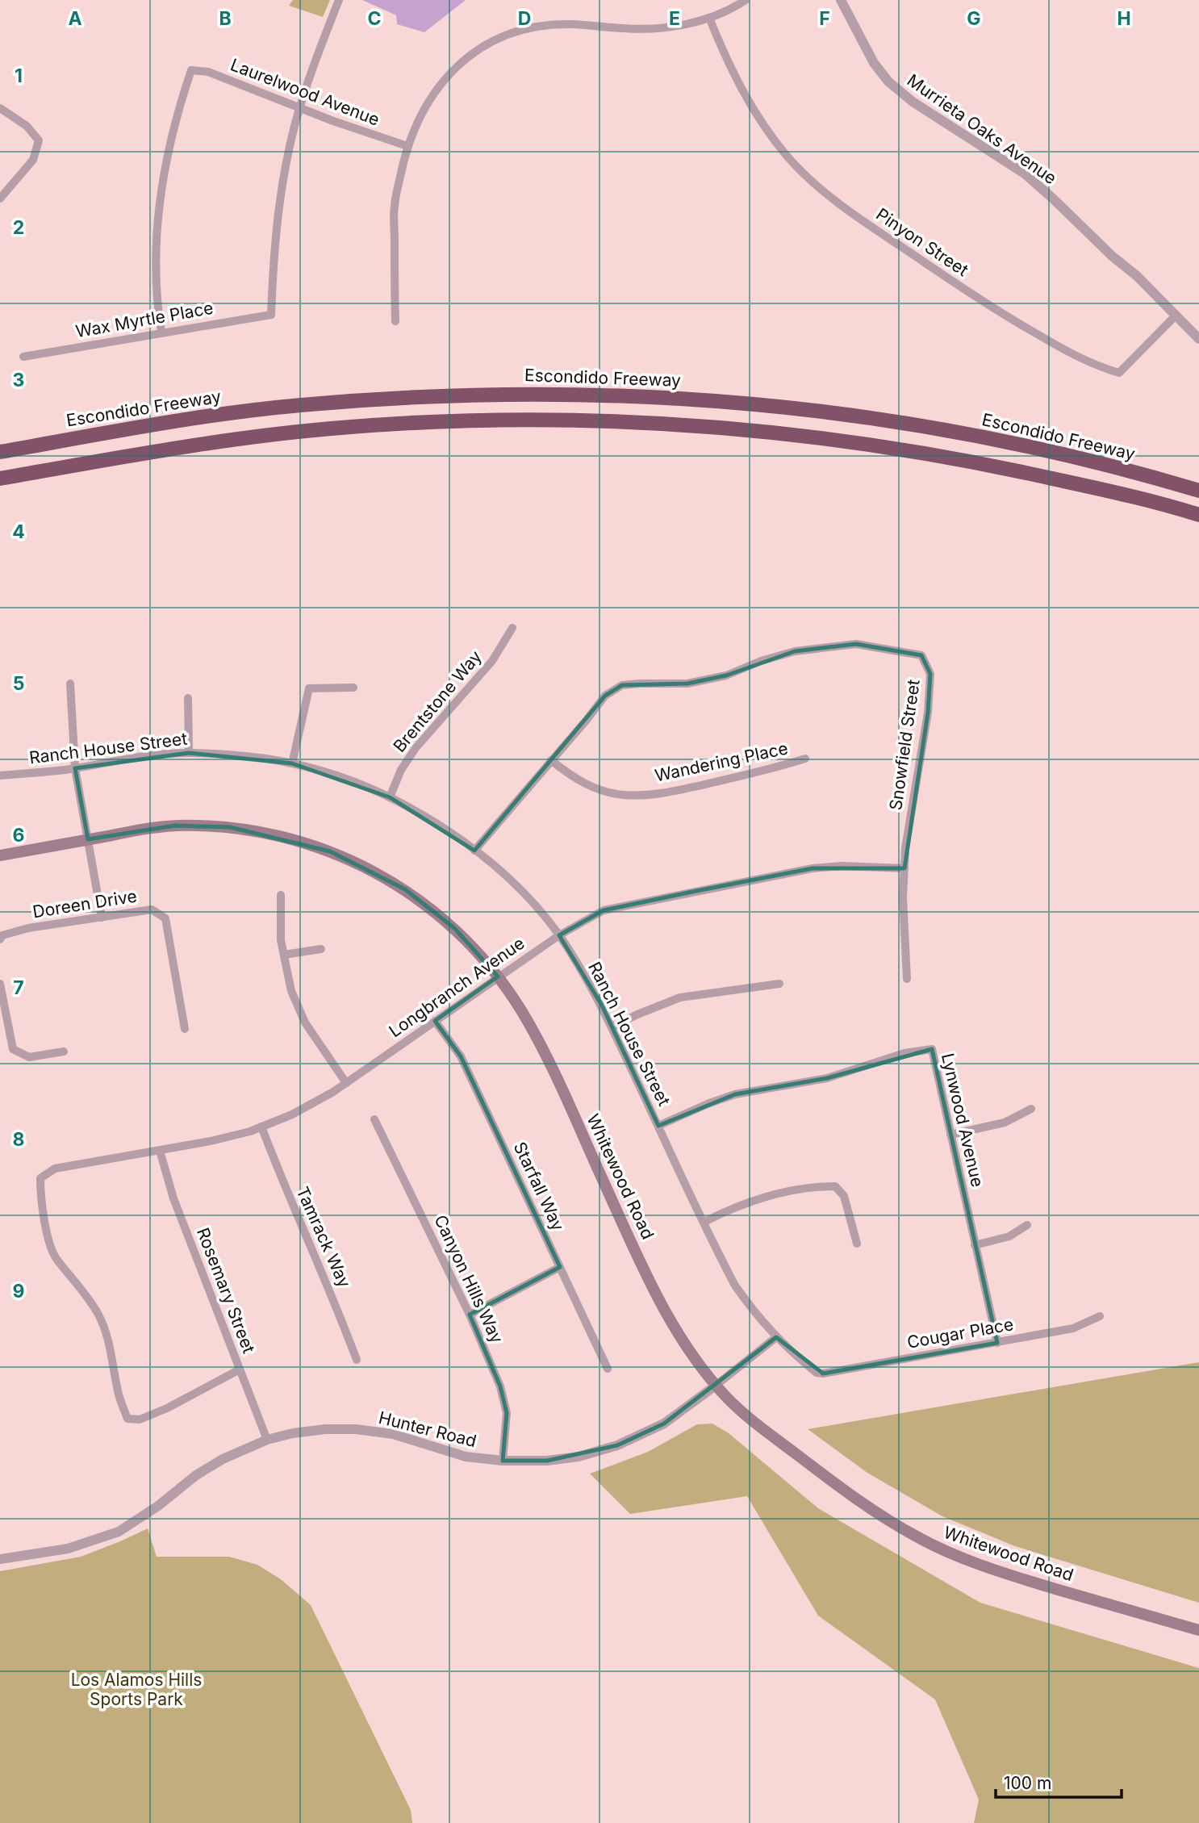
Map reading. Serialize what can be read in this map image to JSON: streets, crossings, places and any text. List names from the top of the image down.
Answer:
{
  "streets": {
    "highway": ["Escondido Freeway"],
    "main road": ["Whitewood Road"],
    "street": [
      "Laurelwood Avenue",
      "Murrieta Oaks Avenue",
      "Pinyon Street",
      "Wax Myrtle Place",
      "Brentstone Way",
      "Snowfield Street",
      "Ranch House Street",
      "Wandering Place",
      "Doreen Drive",
      "Longbranch Avenue",
      "Lynwood Avenue",
      "Starfall Way",
      "Tamrack Way",
      "Canyon Hills Way",
      "Rosemary Street",
      "Cougar Place",
      "Hunter Road"
    ]
  },
  "crossings": [
    ["Laurelwood Avenue", "Wax Myrtle Place"],
    ["Murrieta Oaks Avenue", "Pinyon Street"],
    ["Brentstone Way", "Ranch House Street"],
    ["Snowfield Street", "Wandering Place"],
    ["Snowfield Street", "Longbranch Avenue"],
    ["Ranch House Street", "Longbranch Avenue"],
    ["Ranch House Street", "Lynwood Avenue"],
    ["Ranch House Street", "Cougar Place"],
    ["Ranch House Street", "Hunter Road"],
    ["Longbranch Avenue", "Whitewood Road"],
    ["Longbranch Avenue", "Starfall Way"],
    ["Longbranch Avenue", "Tamrack Way"],
    ["Longbranch Avenue", "Rosemary Street"],
    ["Lynwood Avenue", "Cougar Place"],
    ["Whitewood Road", "Hunter Road"],
    ["Canyon Hills Way", "Hunter Road"],
    ["Rosemary Street", "Hunter Road"]
  ],
  "parks": ["Los Alamos Hills Sports Park"],
  "scale_bar": "100 m",
  "grid": {
    "columns": [
      "A",
      "B",
      "C",
      "D",
      "E",
      "F",
      "G",
      "H"
    ],
    "rows": [
      "1",
      "2",
      "3",
      "4",
      "5",
      "6",
      "7",
      "8",
      "9"
    ]
  }
}
